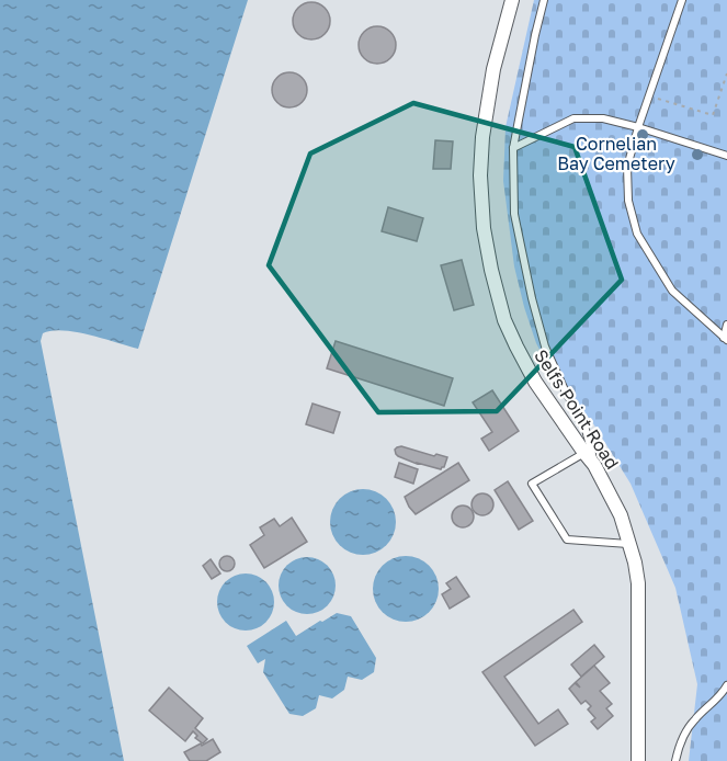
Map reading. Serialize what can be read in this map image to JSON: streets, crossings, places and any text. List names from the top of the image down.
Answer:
{
  "streets": {
    "street": ["Selfs Point Road"]
  },
  "parks": ["Cornelian Bay Cemetery"]
}
